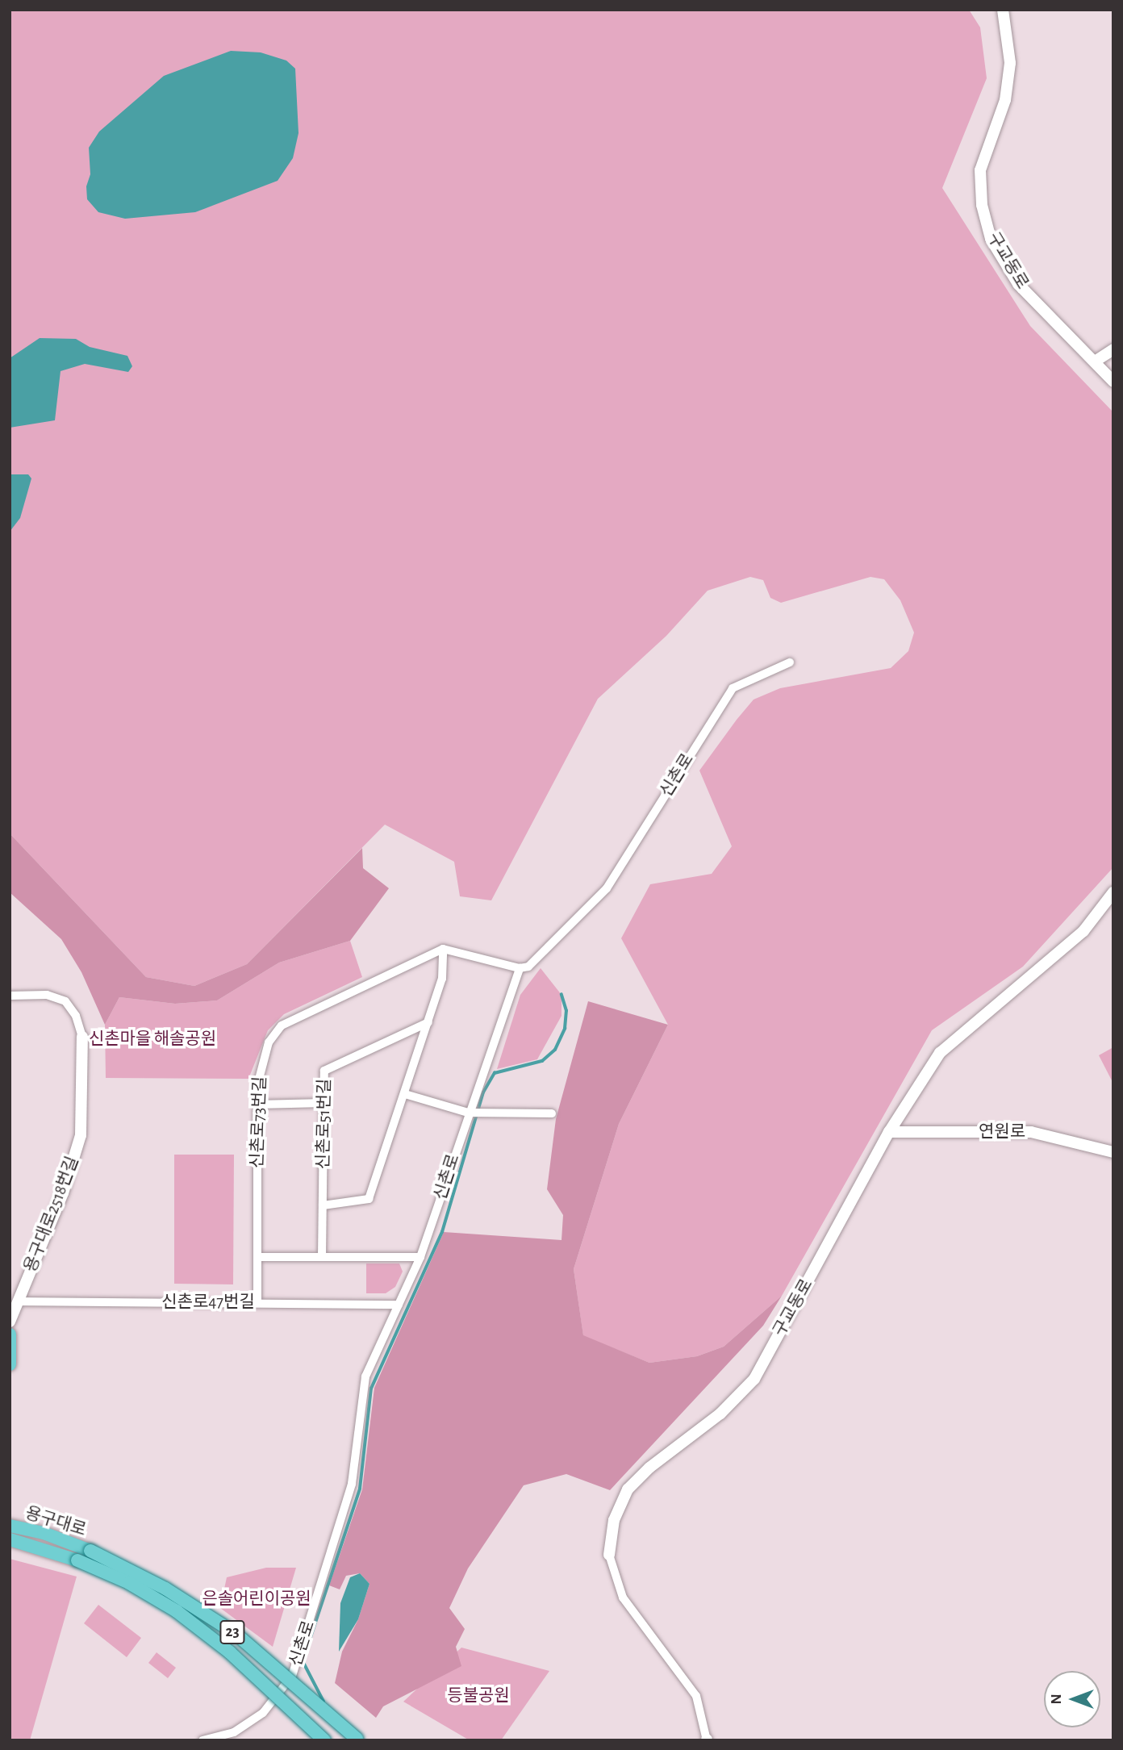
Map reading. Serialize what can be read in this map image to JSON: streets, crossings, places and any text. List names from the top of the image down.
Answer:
{
  "streets": {
    "main road": ["용구대로", "23"],
    "street": [
      "구교동로",
      "신촌로",
      "신촌로73번길",
      "신촌로51번길",
      "연원로",
      "용구대로2518번길",
      "신촌로47번길"
    ]
  },
  "crossings": [
    ["구교동로", "연원로"],
    ["신촌로", "신촌로47번길"],
    ["신촌로73번길", "신촌로47번길"],
    ["용구대로2518번길", "신촌로47번길"]
  ],
  "parks": ["신촌마을 해솔공원", "은솔어린이공원", "등불공원"],
  "north": "left"
}
